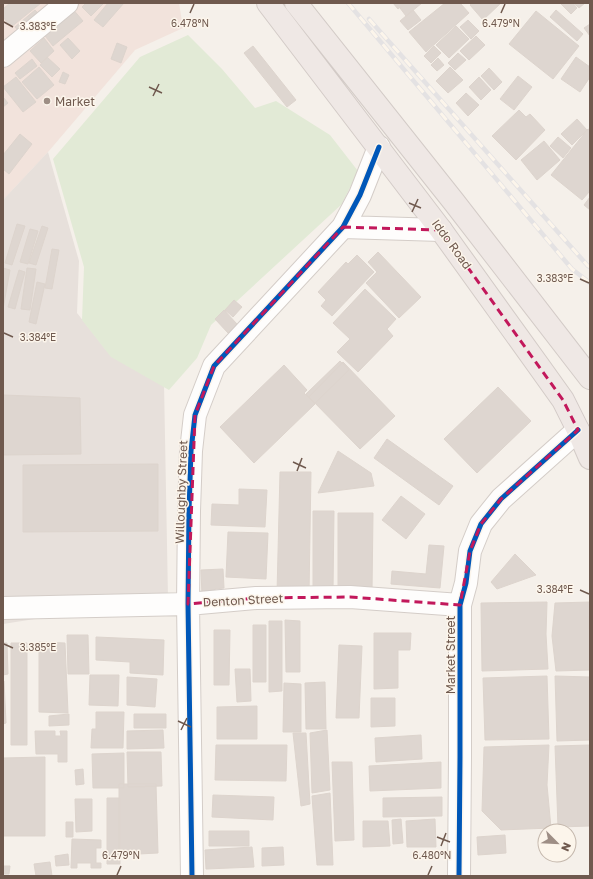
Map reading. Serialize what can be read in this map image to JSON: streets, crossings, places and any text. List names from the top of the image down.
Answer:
{
  "streets": {
    "highway": ["Iddo Road"],
    "street": ["Willoughby Street", "Denton Street", "Market Street"]
  },
  "crossings": [
    ["Iddo Road", "Willoughby Street"],
    ["Iddo Road", "Market Street"],
    ["Willoughby Street", "Denton Street"],
    ["Denton Street", "Market Street"]
  ],
  "places": ["Market"],
  "north": "bottom right",
  "coordinates": [
    "6.478°N",
    "6.479°N",
    "3.383°E",
    "3.384°E",
    "3.385°E",
    "6.480°N"
  ]
}
